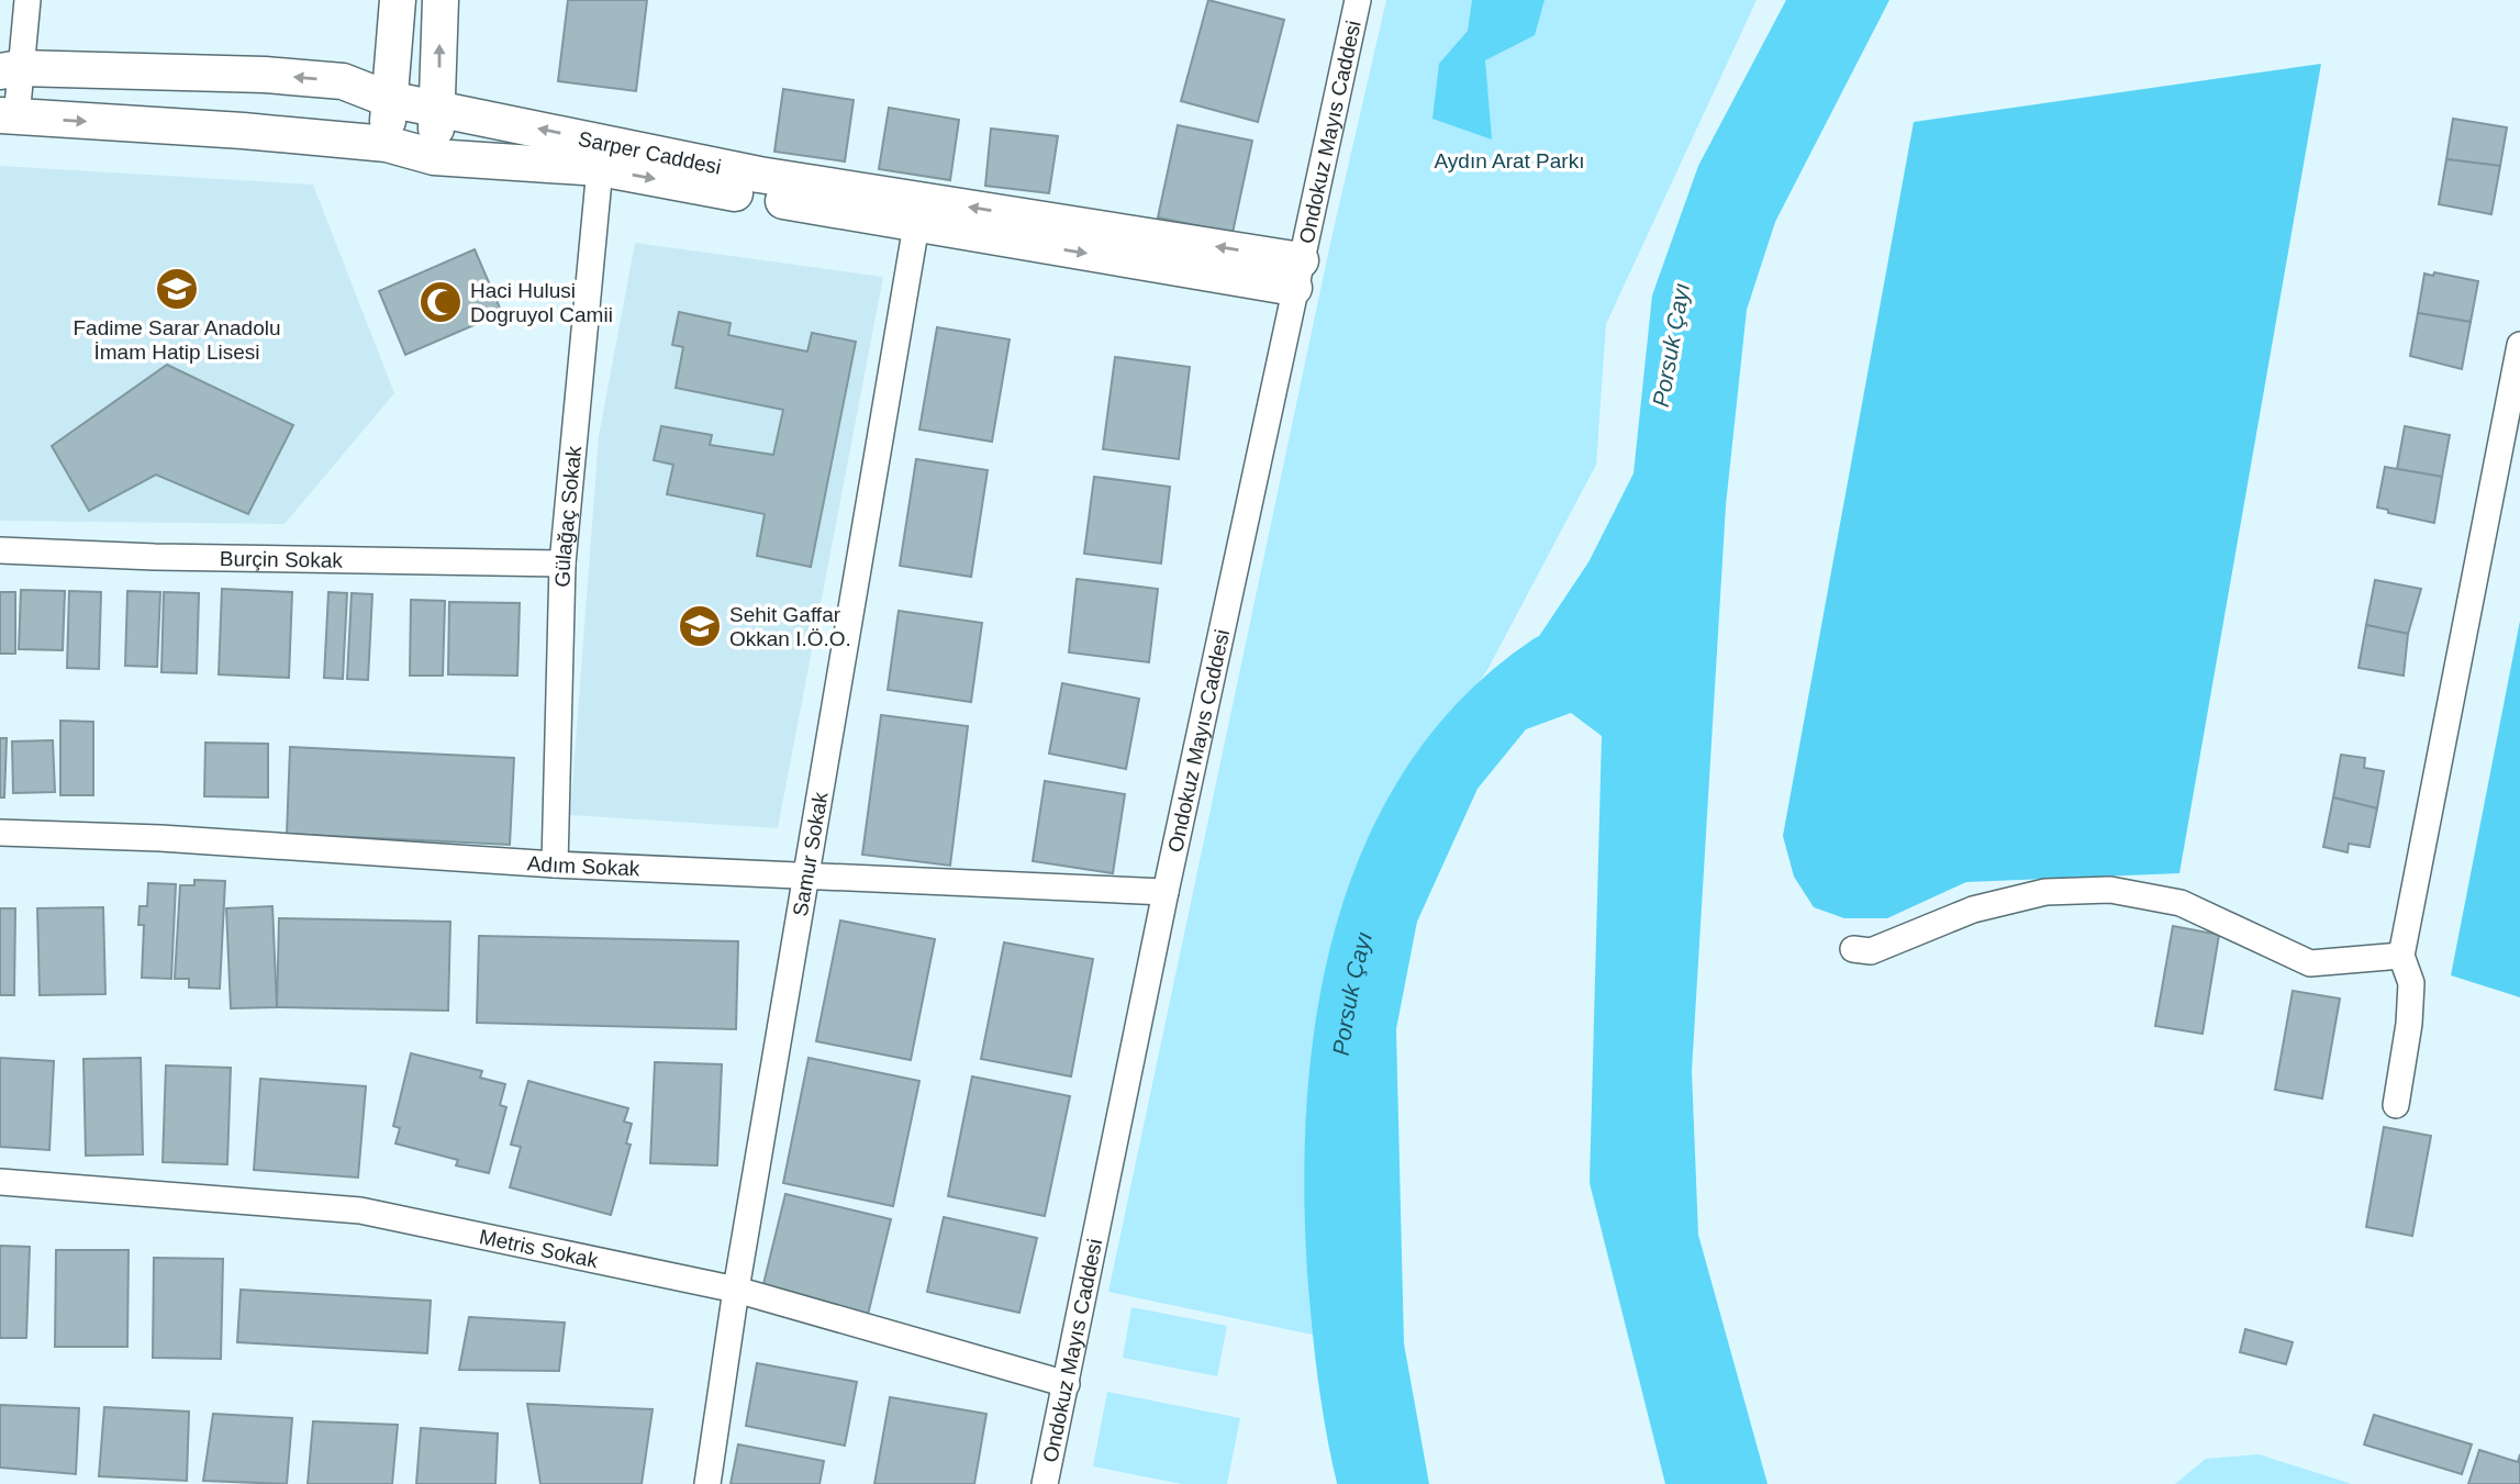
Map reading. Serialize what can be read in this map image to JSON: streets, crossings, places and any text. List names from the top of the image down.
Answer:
{
  "streets": {
    "main road": ["Sarper Caddesi"],
    "street": [
      "Ondokuz Mayıs Caddesi",
      "Gülağaç Sokak",
      "Burçin Sokak",
      "Samur Sokak",
      "Adım Sokak",
      "Metris Sokak"
    ]
  },
  "crossings": [
    ["Ondokuz Mayıs Caddesi", "Sarper Caddesi"],
    ["Ondokuz Mayıs Caddesi", "Adım Sokak"],
    ["Ondokuz Mayıs Caddesi", "Metris Sokak"],
    ["Sarper Caddesi", "Gülağaç Sokak"],
    ["Sarper Caddesi", "Samur Sokak"],
    ["Gülağaç Sokak", "Burçin Sokak"],
    ["Gülağaç Sokak", "Adım Sokak"],
    ["Samur Sokak", "Adım Sokak"],
    ["Samur Sokak", "Metris Sokak"]
  ],
  "water": ["Porsuk Çayı"],
  "parks": ["Aydın Arat Parkı"],
  "places": {
    "school or university": ["Fadime Sarar Anadolu İmam Hatip Lisesi", "Sehit Gaffar Okkan I.Ö.O."],
    "mosque": ["Haci Hulusi Dogruyol Camii"]
  }
}
